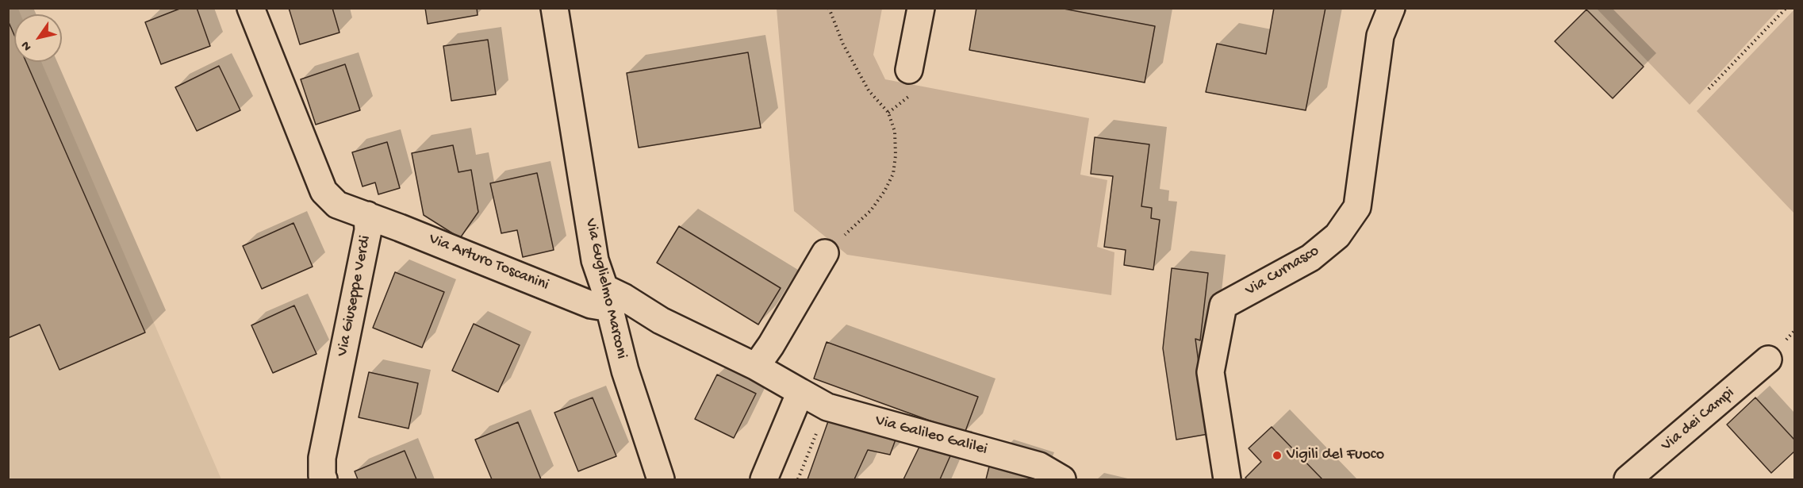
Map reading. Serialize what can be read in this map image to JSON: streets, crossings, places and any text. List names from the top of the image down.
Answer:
{
  "streets": {
    "street": [
      "Via Arturo Toscanini",
      "Via Curnasco",
      "Via Guglielmo Marconi",
      "Via Giuseppe Verdi",
      "Via dei Campi",
      "Via Galileo Galilei"
    ]
  },
  "crossings": [
    ["Via Arturo Toscanini", "Via Guglielmo Marconi"],
    ["Via Arturo Toscanini", "Via Giuseppe Verdi"],
    ["Via Arturo Toscanini", "Via Galileo Galilei"]
  ],
  "places": ["Vigili del Fuoco"],
  "north": "bottom left"
}
